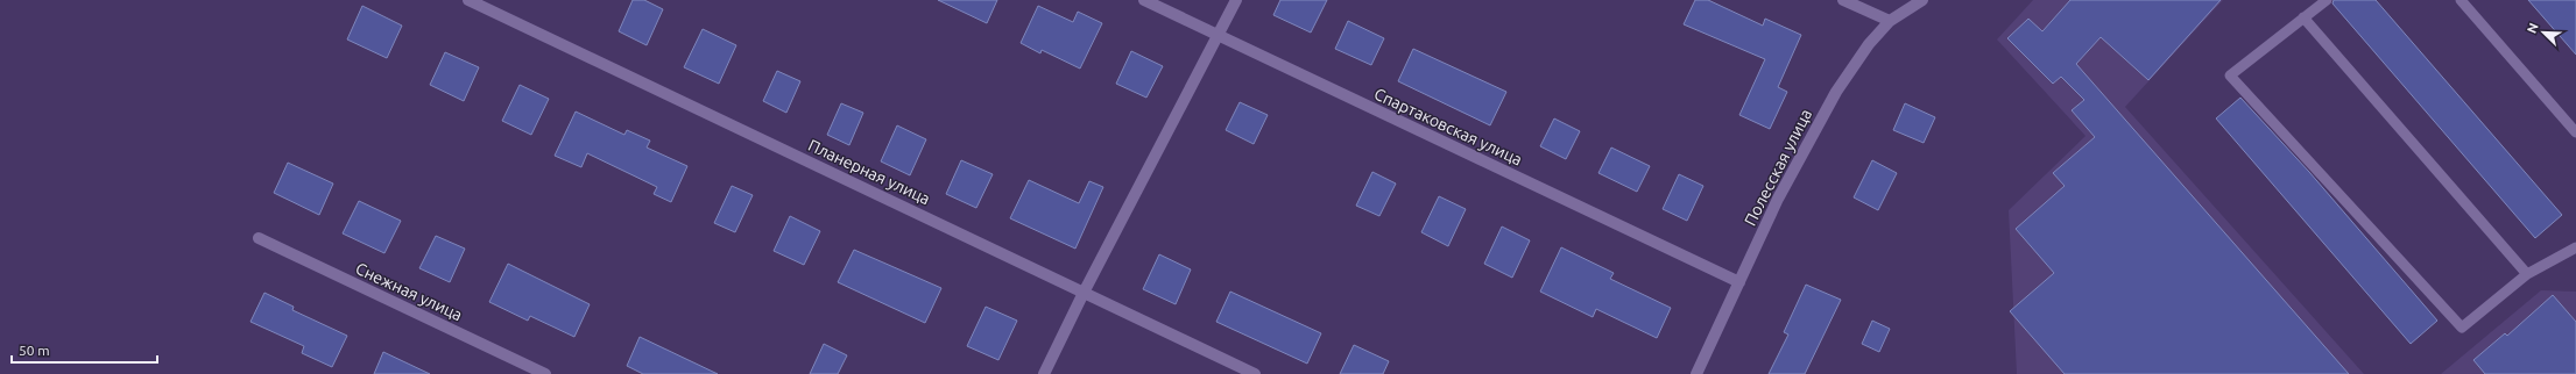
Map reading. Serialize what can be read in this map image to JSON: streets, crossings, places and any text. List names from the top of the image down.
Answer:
{
  "streets": {
    "street": [
      "Спартаковская улица",
      "Полесская улица",
      "Планерная улица",
      "Снежная улица"
    ]
  },
  "crossings": [
    ["Спартаковская улица", "Полесская улица"]
  ],
  "scale_bar": "50 m",
  "north": "top left"
}
